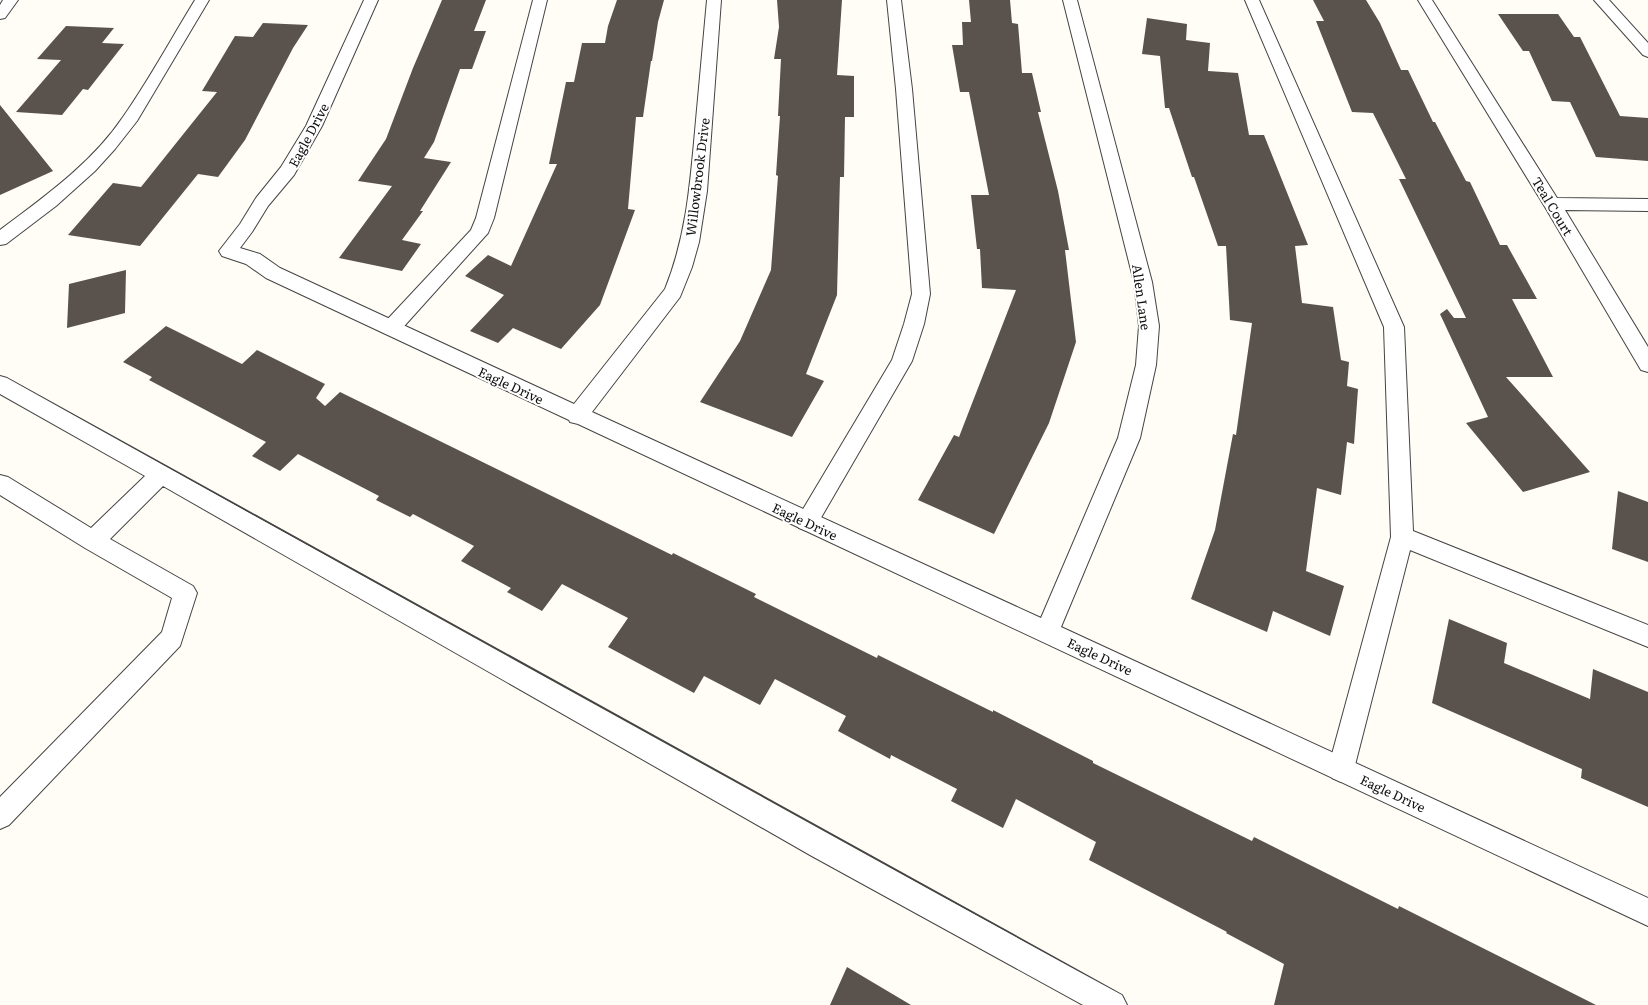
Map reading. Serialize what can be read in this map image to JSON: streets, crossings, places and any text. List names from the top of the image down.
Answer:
{
  "streets": {
    "street": [
      "Eagle Drive",
      "Willowbrook Drive",
      "Teal Court",
      "Allen Lane"
    ]
  },
  "crossings": [
    ["Eagle Drive", "Willowbrook Drive"],
    ["Eagle Drive", "Allen Lane"]
  ]
}
